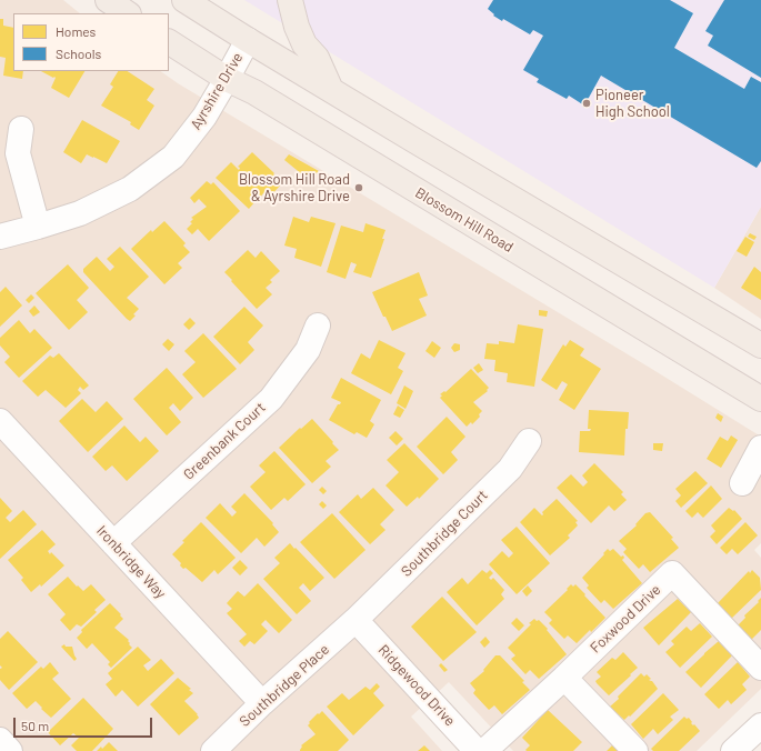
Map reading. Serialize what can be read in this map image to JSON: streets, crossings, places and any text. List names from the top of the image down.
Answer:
{
  "streets": {
    "main road": ["Blossom Hill Road"],
    "street": [
      "Ayrshire Drive",
      "Greenbank Court",
      "Southbridge Court",
      "Ironbridge Way",
      "Foxwood Drive",
      "Southbridge Place",
      "Ridgewood Drive"
    ]
  },
  "crossings": [
    ["Ayrshire Drive", "Blossom Hill Road"],
    ["Greenbank Court", "Ironbridge Way"],
    ["Southbridge Court", "Southbridge Place"],
    ["Southbridge Court", "Ridgewood Drive"],
    ["Ironbridge Way", "Southbridge Place"],
    ["Southbridge Place", "Ridgewood Drive"]
  ],
  "places": ["Pioneer High School", "Blossom Hill Road & Ayrshire Drive"],
  "legend": ["Homes", "Schools"],
  "scale_bar": "50 m"
}
